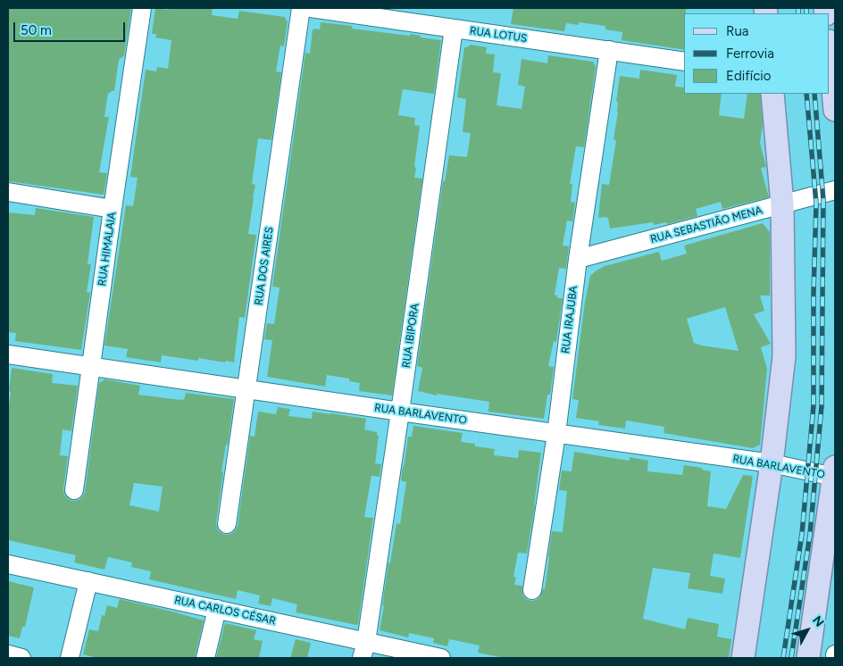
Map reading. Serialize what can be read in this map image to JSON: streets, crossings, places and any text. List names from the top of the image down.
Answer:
{
  "streets": {
    "street": [
      "RUA LOTUS",
      "RUA SEBASTIÃO MENA",
      "RUA HIMALAIA",
      "RUA DOS AIRES",
      "RUA IRAJUBA",
      "RUA IBIPORA",
      "RUA BARLAVENTO",
      "RUA CARLOS CÉSAR"
    ]
  },
  "crossings": [
    ["RUA LOTUS", "RUA IRAJUBA"],
    ["RUA LOTUS", "RUA IBIPORA"],
    ["RUA SEBASTIÃO MENA", "RUA IRAJUBA"],
    ["RUA HIMALAIA", "RUA BARLAVENTO"],
    ["RUA DOS AIRES", "RUA BARLAVENTO"],
    ["RUA IRAJUBA", "RUA BARLAVENTO"],
    ["RUA IBIPORA", "RUA BARLAVENTO"],
    ["RUA IBIPORA", "RUA CARLOS CÉSAR"]
  ],
  "legend": ["Rua", "Ferrovia", "Edifício"],
  "scale_bar": "50 m",
  "north": "top right"
}
